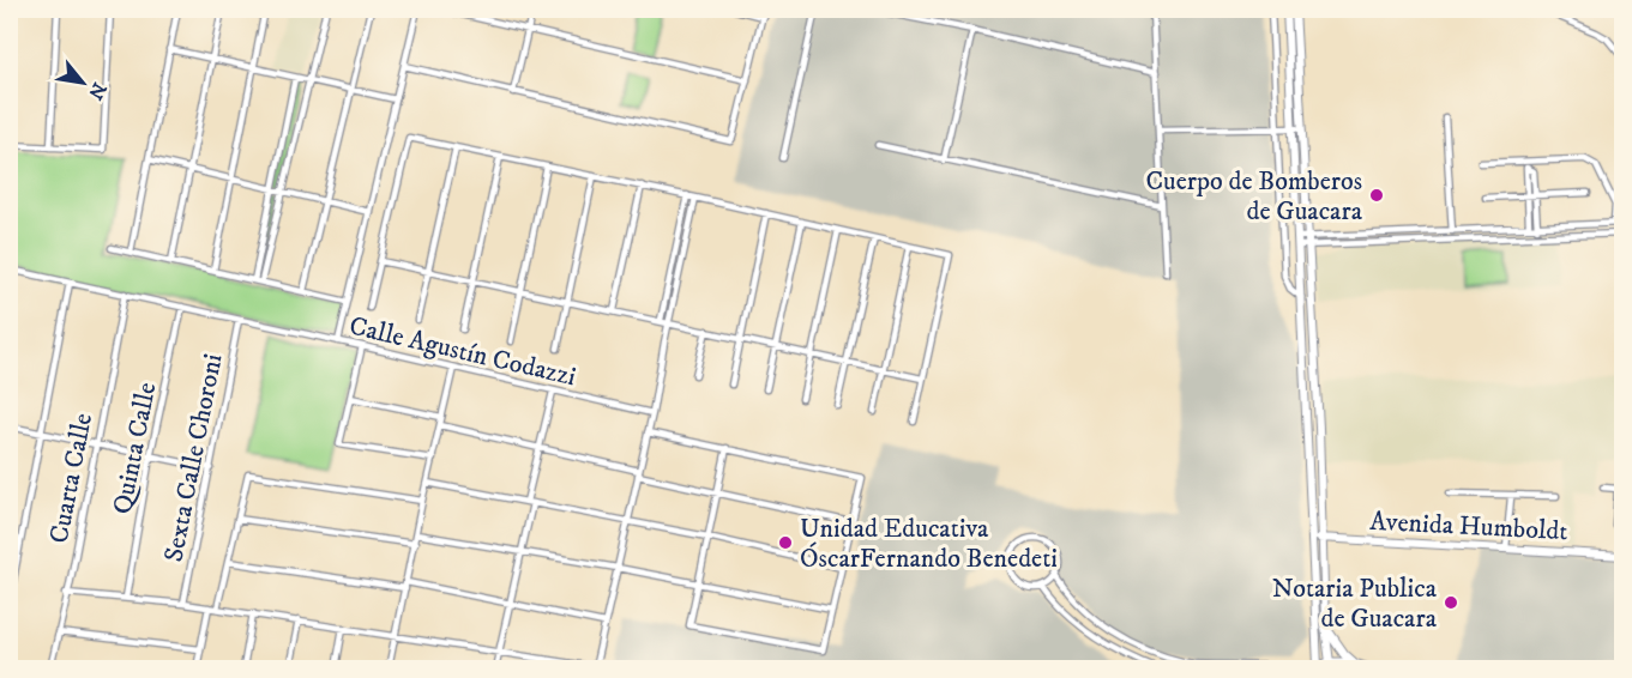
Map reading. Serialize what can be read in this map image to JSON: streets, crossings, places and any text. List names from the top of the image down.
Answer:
{
  "streets": {
    "main road": ["Avenida Humboldt"],
    "street": [
      "Calle Agustín Codazzi",
      "Quinta Calle",
      "Sexta Calle Choroni",
      "Cuarta Calle"
    ]
  },
  "crossings": [
    ["Calle Agustín Codazzi", "Quinta Calle"],
    ["Calle Agustín Codazzi", "Sexta Calle Choroni"],
    ["Calle Agustín Codazzi", "Cuarta Calle"]
  ],
  "places": ["Cuerpo de Bomberos de Guacara", "Unidad Educativa ÓscarFernando Benedeti", "Notaria Publica de Guacara"],
  "north": "bottom right"
}
